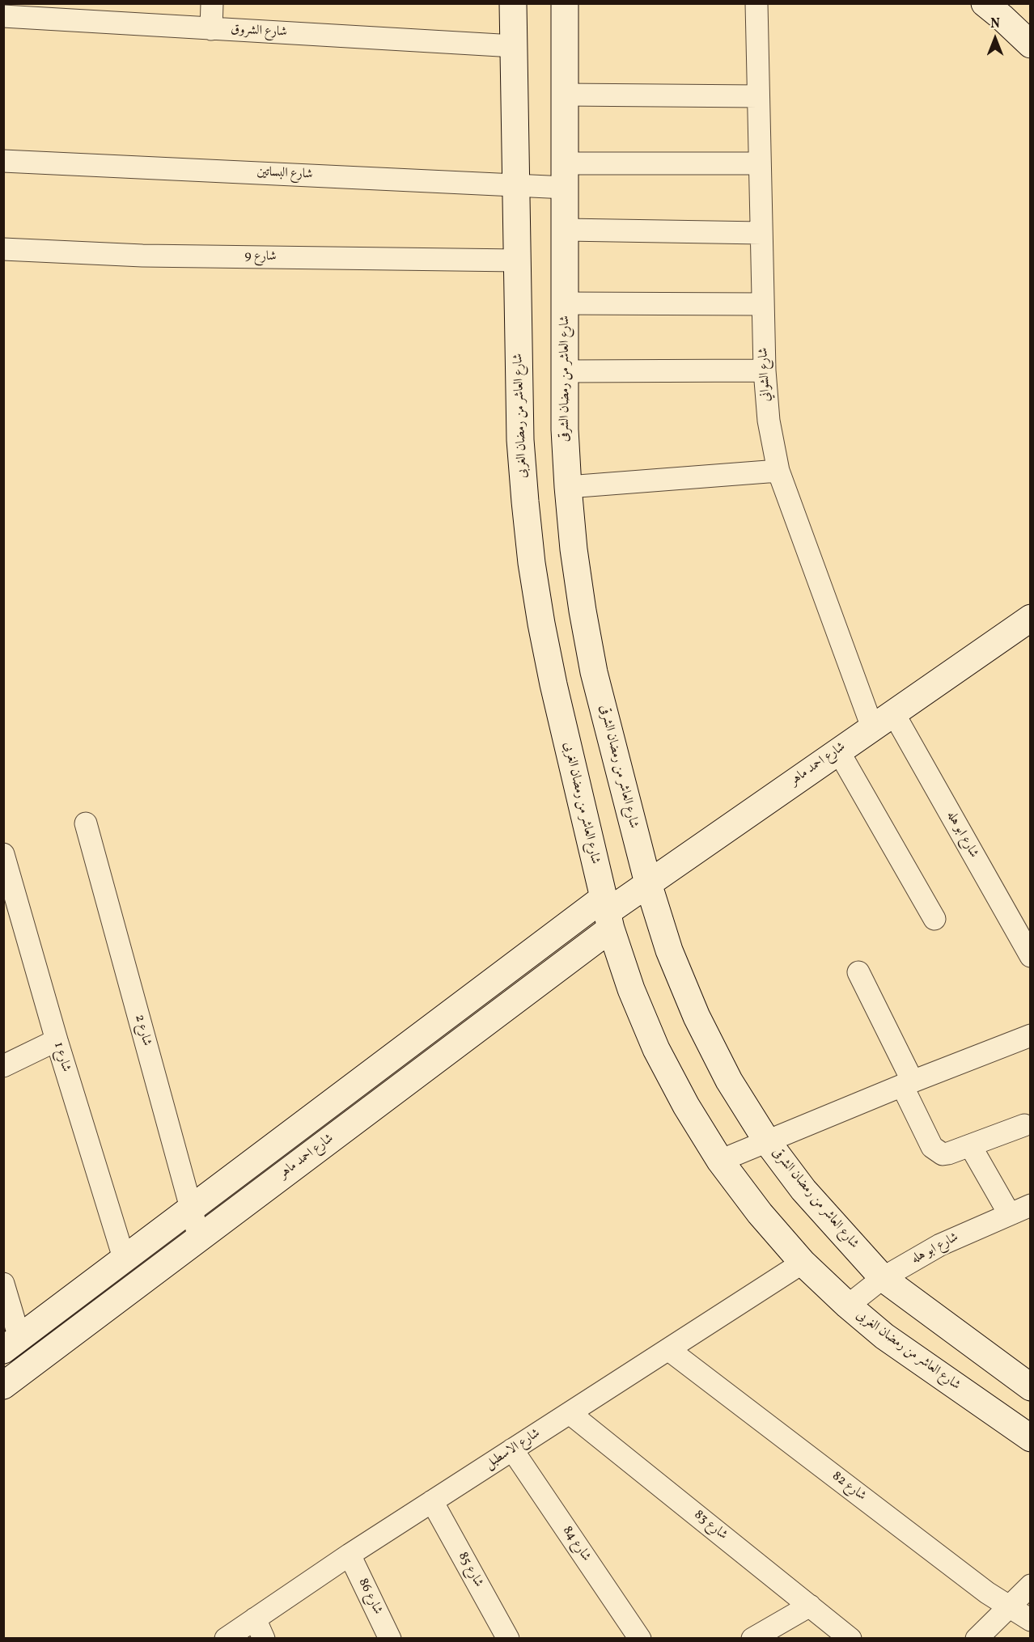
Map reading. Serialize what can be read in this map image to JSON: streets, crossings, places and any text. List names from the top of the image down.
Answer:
{
  "streets": {
    "street": [
      "شارع الشروق",
      "شارع البساتين",
      "شارع 9",
      "شارع الشواني",
      "شارع العاشر من رمضان الشرقى",
      "شارع العاشر من رمضان الغربى",
      "شارع احمد ماهر",
      "شارع ابو هله",
      "شارع 2",
      "شارع 1",
      "شارع الاسطبل",
      "شارع 82",
      "شارع 83",
      "شارع 84",
      "شارع 85",
      "شارع 86"
    ]
  },
  "crossings": [
    ["شارع الشروق", "شارع العاشر من رمضان الغربى"],
    ["شارع البساتين", "شارع الشواني"],
    ["شارع البساتين", "شارع العاشر من رمضان الشرقى"],
    ["شارع البساتين", "شارع العاشر من رمضان الغربى"],
    ["شارع 9", "شارع العاشر من رمضان الغربى"],
    ["شارع الشواني", "شارع احمد ماهر"],
    ["شارع الشواني", "شارع ابو هله"],
    ["شارع العاشر من رمضان الشرقى", "شارع احمد ماهر"],
    ["شارع العاشر من رمضان الشرقى", "شارع ابو هله"],
    ["شارع العاشر من رمضان الغربى", "شارع احمد ماهر"],
    ["شارع العاشر من رمضان الغربى", "شارع ابو هله"],
    ["شارع العاشر من رمضان الغربى", "شارع الاسطبل"],
    ["شارع احمد ماهر", "شارع ابو هله"],
    ["شارع احمد ماهر", "شارع 2"],
    ["شارع احمد ماهر", "شارع 1"],
    ["شارع الاسطبل", "شارع 82"],
    ["شارع الاسطبل", "شارع 83"],
    ["شارع الاسطبل", "شارع 84"],
    ["شارع الاسطبل", "شارع 85"],
    ["شارع الاسطبل", "شارع 86"]
  ],
  "north": "top"
}
